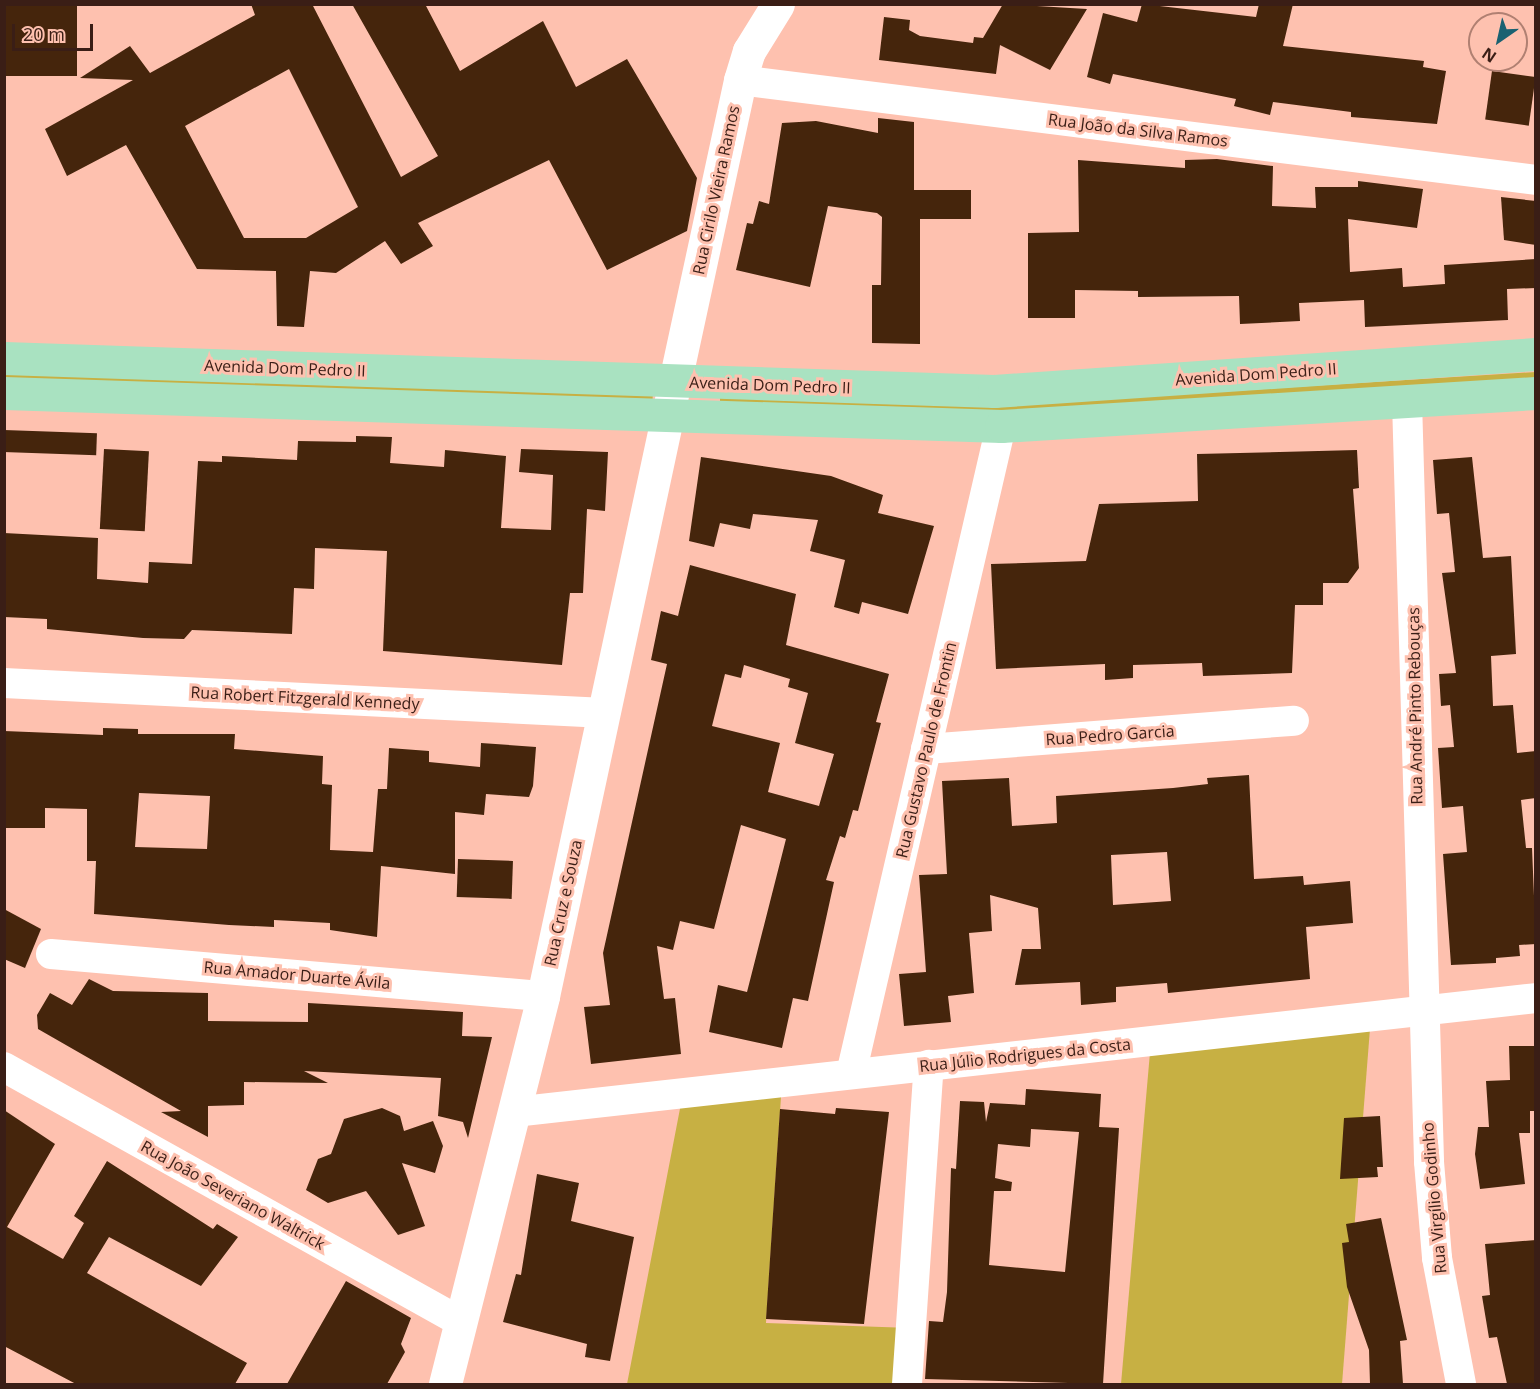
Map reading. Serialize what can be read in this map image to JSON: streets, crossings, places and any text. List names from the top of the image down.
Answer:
{
  "streets": {
    "main road": ["Avenida Dom Pedro II"],
    "street": [
      "Rua João da Silva Ramos",
      "Rua Cirilo Vieira Ramos",
      "Rua Robert Fitzgerald Kennedy",
      "Rua André Pinto Rebouças",
      "Rua Pedro Garcia",
      "Rua Gustavo Paulo de Frontin",
      "Rua Cruz e Souza",
      "Rua Amador Duarte Ávila",
      "Rua Júlio Rodrigues da Costa",
      "Rua João Severiano Waltrick",
      "Rua Virgílio Godinho"
    ]
  },
  "crossings": [
    ["Rua João da Silva Ramos", "Rua Cirilo Vieira Ramos"],
    ["Rua Cirilo Vieira Ramos", "Avenida Dom Pedro II"],
    ["Rua Cirilo Vieira Ramos", "Rua Cruz e Souza"],
    ["Rua Robert Fitzgerald Kennedy", "Rua Cruz e Souza"],
    ["Rua André Pinto Rebouças", "Rua Júlio Rodrigues da Costa"],
    ["Rua André Pinto Rebouças", "Rua Virgílio Godinho"],
    ["Rua Pedro Garcia", "Rua Gustavo Paulo de Frontin"],
    ["Rua Gustavo Paulo de Frontin", "Rua Júlio Rodrigues da Costa"],
    ["Rua Cruz e Souza", "Rua Amador Duarte Ávila"],
    ["Rua Cruz e Souza", "Rua Júlio Rodrigues da Costa"],
    ["Rua Cruz e Souza", "Rua João Severiano Waltrick"],
    ["Rua Júlio Rodrigues da Costa", "Rua Virgílio Godinho"]
  ],
  "scale_bar": "20 m",
  "north": "bottom left"
}
